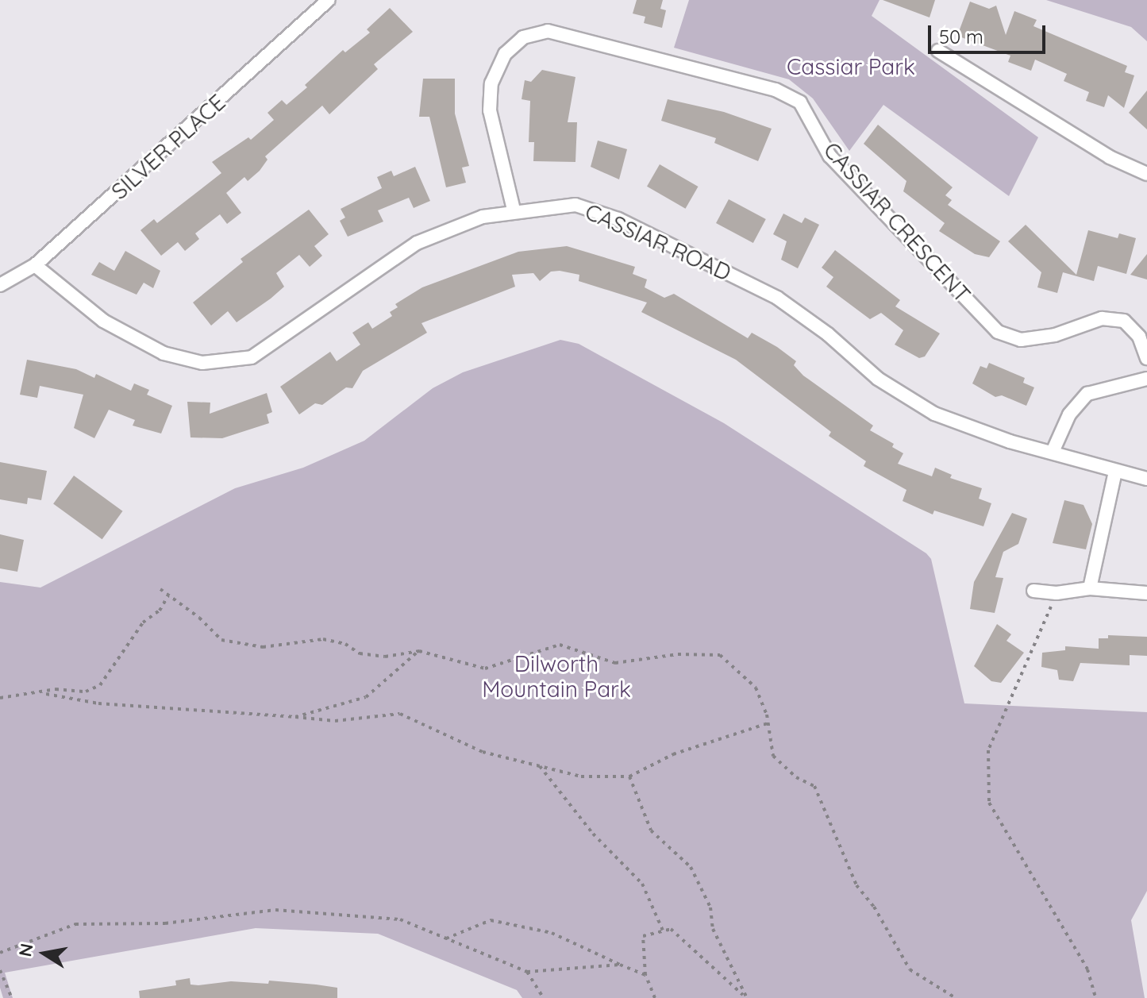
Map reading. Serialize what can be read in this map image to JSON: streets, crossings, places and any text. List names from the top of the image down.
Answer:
{
  "streets": {
    "street": ["SILVER PLACE", "CASSIAR CRESCENT", "CASSIAR ROAD"]
  },
  "crossings": [
    ["SILVER PLACE", "CASSIAR ROAD"],
    ["CASSIAR CRESCENT", "CASSIAR ROAD"]
  ],
  "parks": ["Cassiar Park", "Dilworth Mountain Park"],
  "scale_bar": "50 m",
  "north": "left"
}
